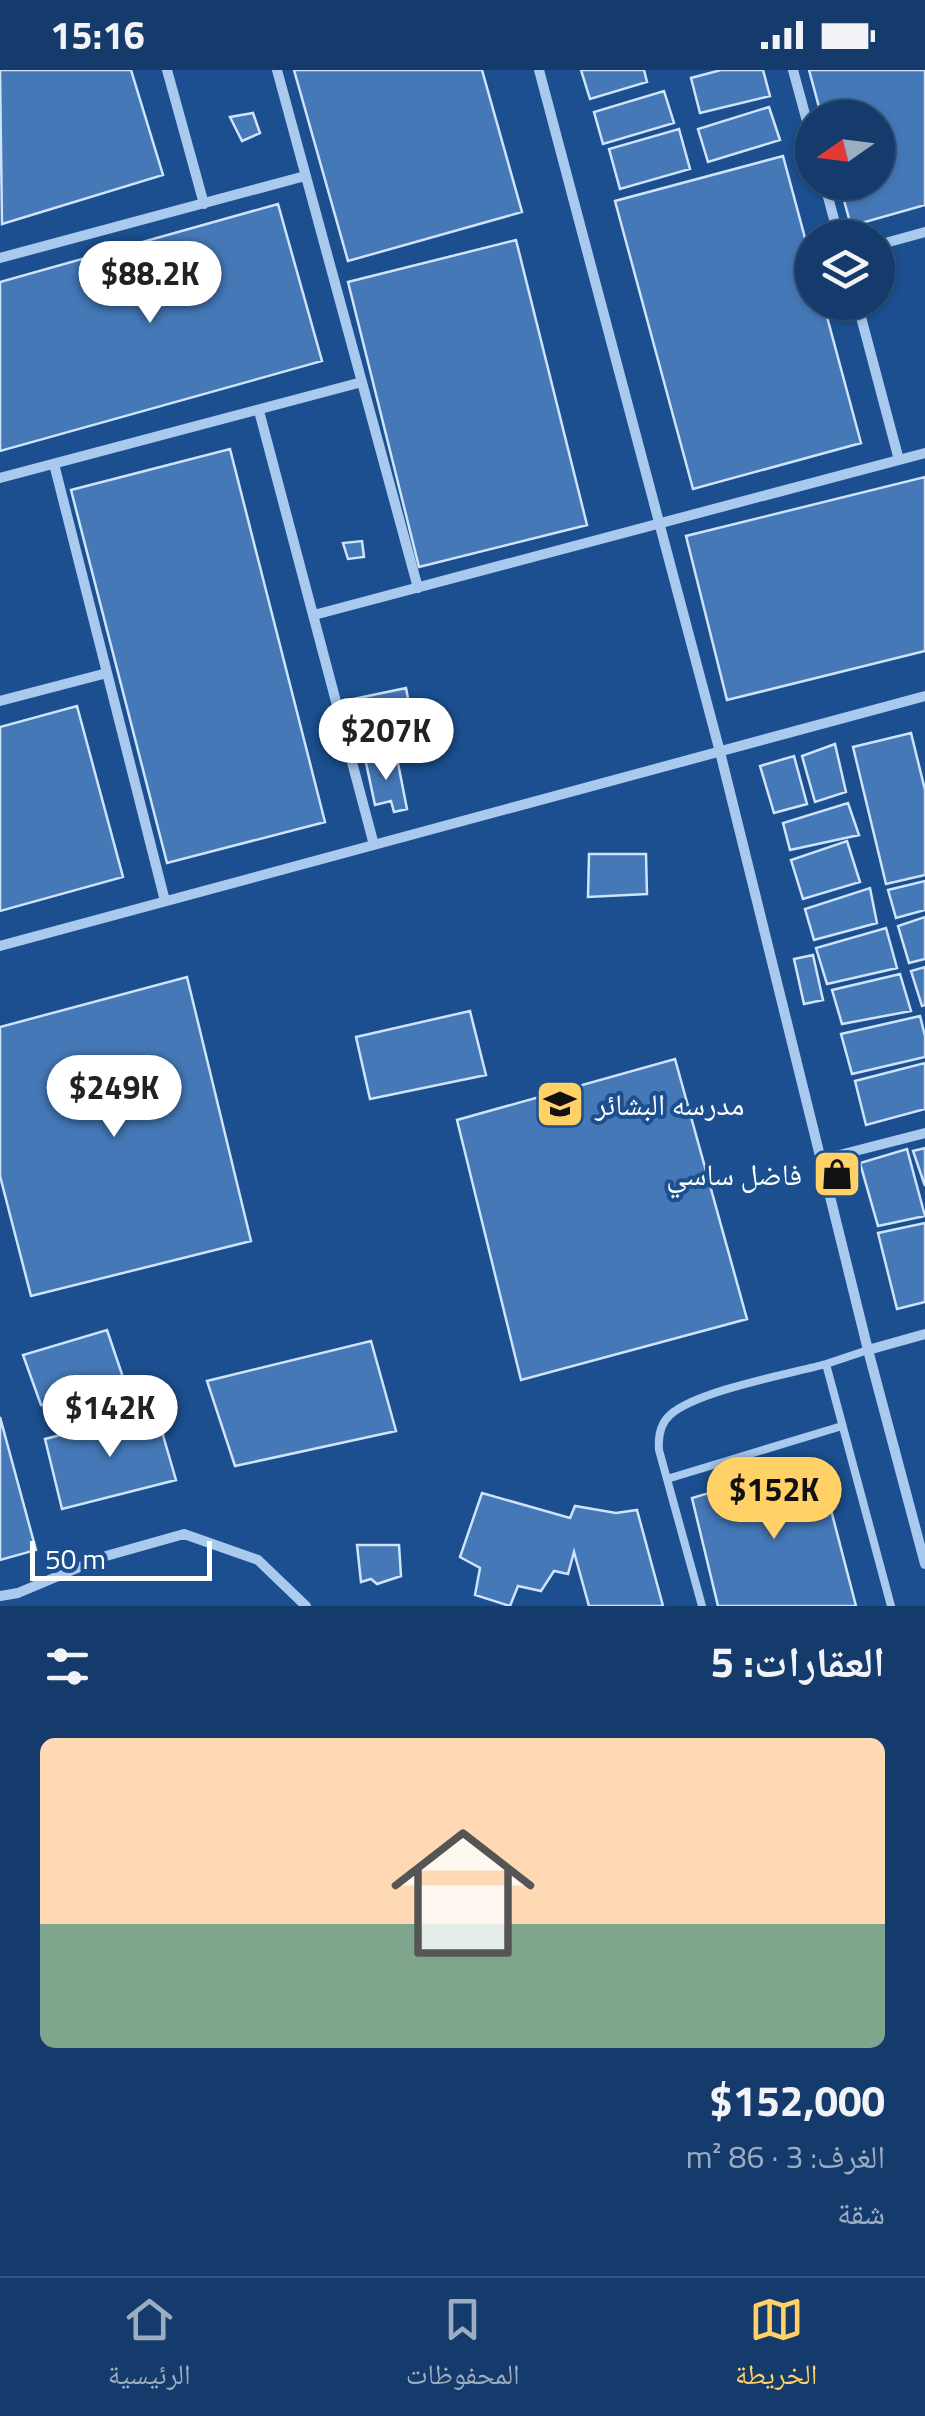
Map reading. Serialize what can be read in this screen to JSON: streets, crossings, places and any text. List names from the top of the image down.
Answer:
{
  "places": {
    "school or university": ["مدرسه البشائر"],
    "shop": ["فاضل ساسي"]
  },
  "scale_bar": "50 m",
  "north": "left",
  "page": {
    "status": "15:16",
    "price": [
      "$88.2K",
      "$207K",
      "$249K",
      "$142K",
      "$152K"
    ],
    "scale": "50 m",
    "heading": "العقارات: 5",
    "list": [
      {
        "name": "$152,000",
        "note": "الغرف: 3 · 86 m² · شقة"
      }
    ],
    "tabs": ["الخريطة", "المحفوظات", "الرئيسية"]
  }
}
